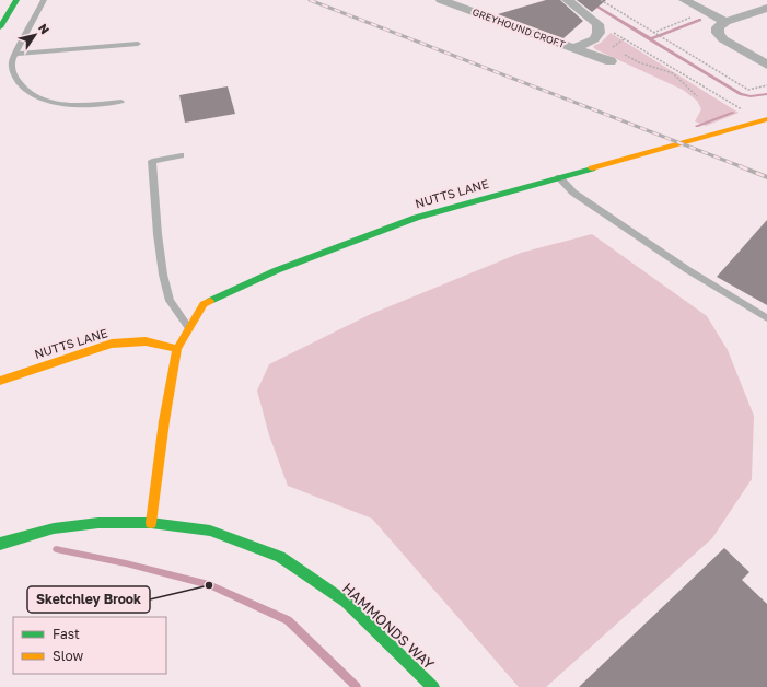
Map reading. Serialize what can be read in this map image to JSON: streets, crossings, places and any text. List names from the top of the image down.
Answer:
{
  "streets": {
    "main road": ["NUTTS LANE", "HAMMONDS WAY"],
    "street": ["GREYHOUND CROFT"]
  },
  "crossings": [
    ["NUTTS LANE", "HAMMONDS WAY"]
  ],
  "places": ["Sketchley Brook"],
  "legend": ["Fast", "Slow"],
  "north": "top right"
}
